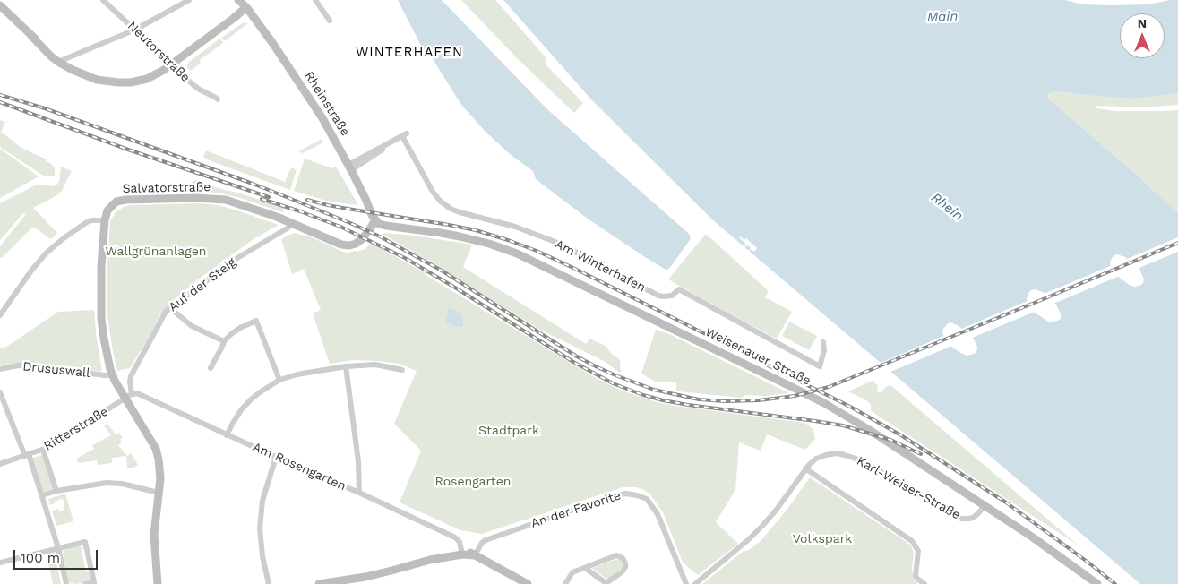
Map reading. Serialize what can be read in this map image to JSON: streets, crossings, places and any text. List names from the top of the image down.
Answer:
{
  "streets": {
    "street": [
      "Neutorstraße",
      "Rheinstraße",
      "Salvatorstraße",
      "Am Winterhafen",
      "Auf der Steig",
      "Weisenauer Straße",
      "Drususwall",
      "Ritterstraße",
      "Am Rosengarten",
      "Karl-Weiser-Straße",
      "An der Favorite"
    ]
  },
  "crossings": [
    ["Rheinstraße", "Salvatorstraße"],
    ["Rheinstraße", "Am Winterhafen"],
    ["Rheinstraße", "Weisenauer Straße"],
    ["Salvatorstraße", "Auf der Steig"],
    ["Salvatorstraße", "Weisenauer Straße"],
    ["Salvatorstraße", "Drususwall"],
    ["Salvatorstraße", "Ritterstraße"],
    ["Auf der Steig", "Am Rosengarten"],
    ["Weisenauer Straße", "Karl-Weiser-Straße"]
  ],
  "districts": ["WINTERHAFEN"],
  "water": ["Main", "Rhein"],
  "parks": [
    "Wallgrünanlagen",
    "Stadtpark",
    "Rosengarten",
    "Volkspark"
  ],
  "scale_bar": "100 m",
  "north": "top"
}
